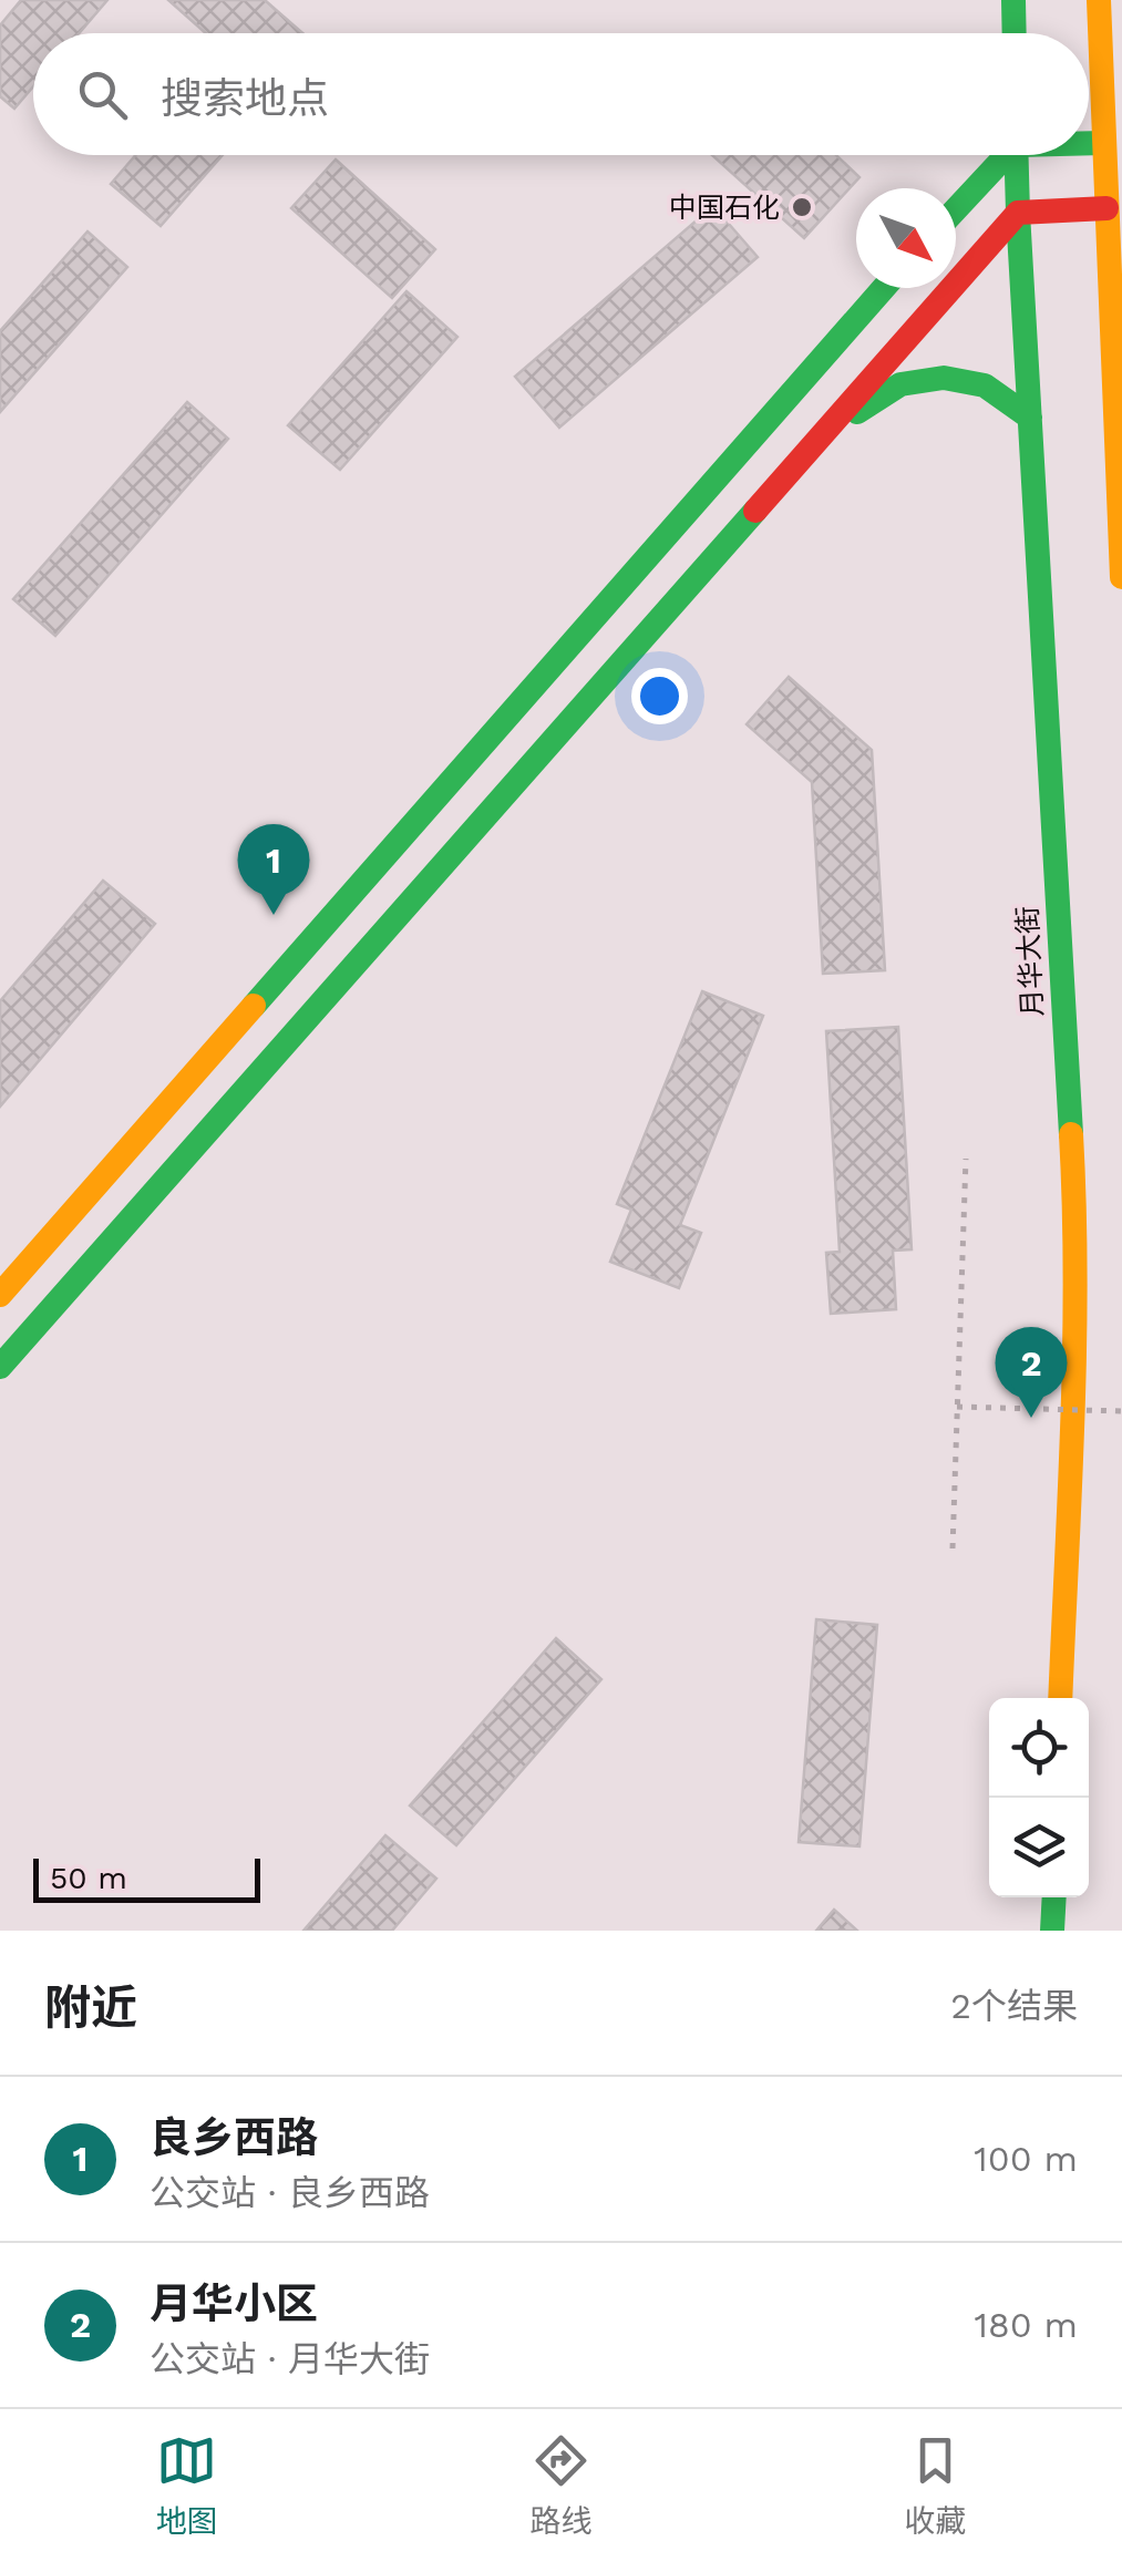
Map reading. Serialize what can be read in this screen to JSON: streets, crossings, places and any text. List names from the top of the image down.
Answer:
{
  "streets": {
    "main road": ["月华大街"]
  },
  "places": ["中国石化"],
  "scale_bar": "50 m",
  "north": "bottom right",
  "page": {
    "search": "搜索地点",
    "pins": ["1", "2"],
    "scale": "50 m",
    "heading": ["附近", "2个结果"],
    "list": [
      {
        "mark": "1",
        "name": "良乡西路",
        "note": "公交站 · 良乡西路",
        "value": "100 m"
      },
      {
        "mark": "2",
        "name": "月华小区",
        "note": "公交站 · 月华大街",
        "value": "180 m"
      }
    ],
    "nav": ["地图", "路线", "收藏"]
  }
}
